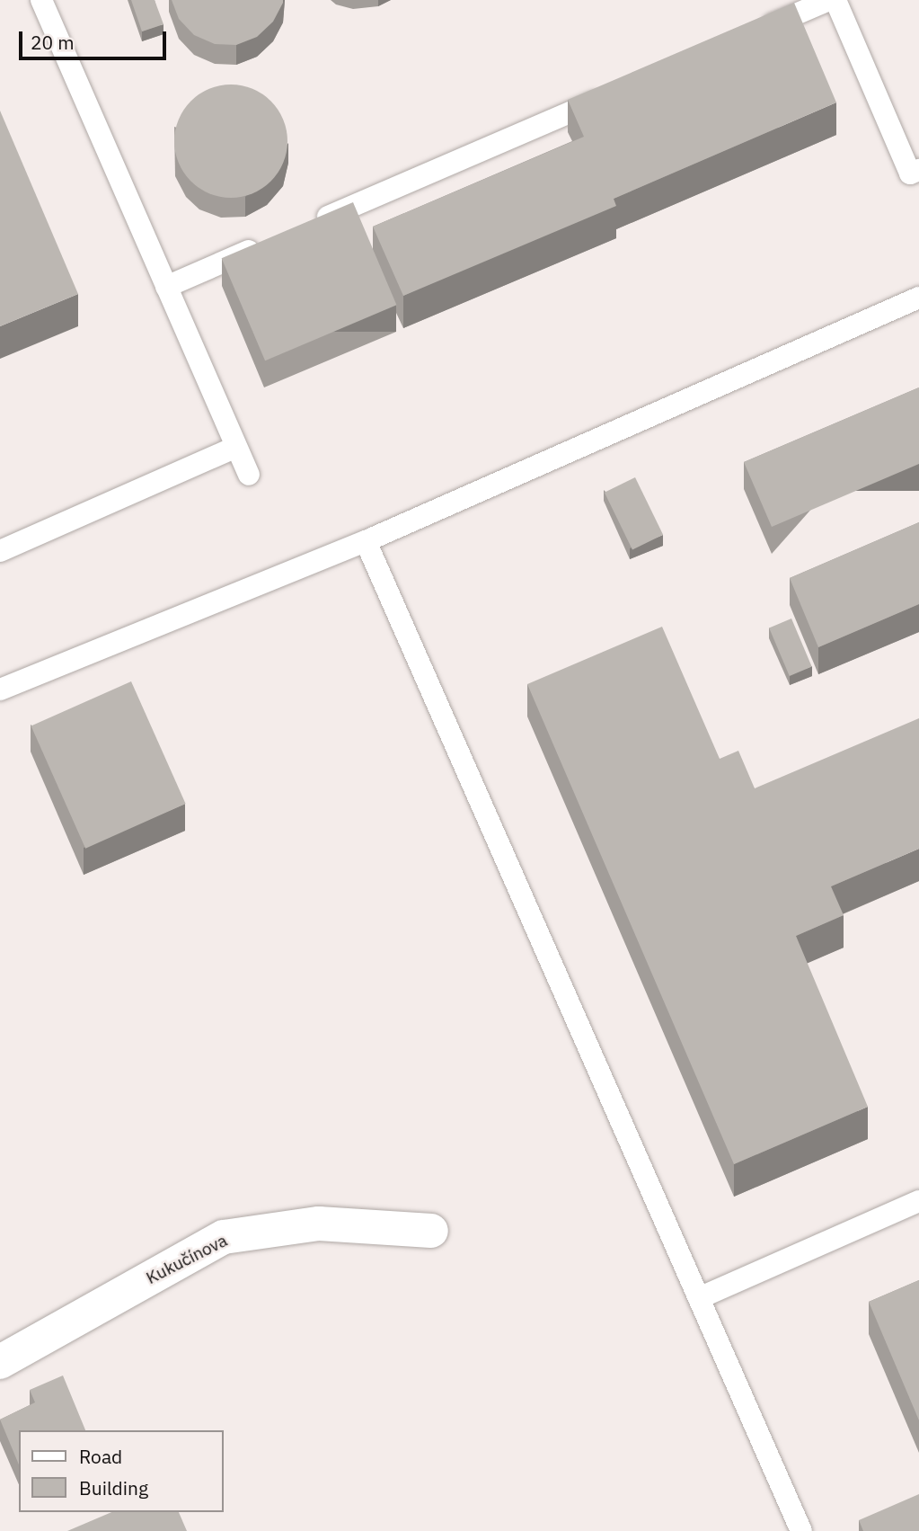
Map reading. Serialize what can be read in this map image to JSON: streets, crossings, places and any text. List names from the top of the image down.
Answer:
{
  "streets": {
    "street": ["Kukučínova"]
  },
  "legend": ["Road", "Building"],
  "scale_bar": "20 m"
}
